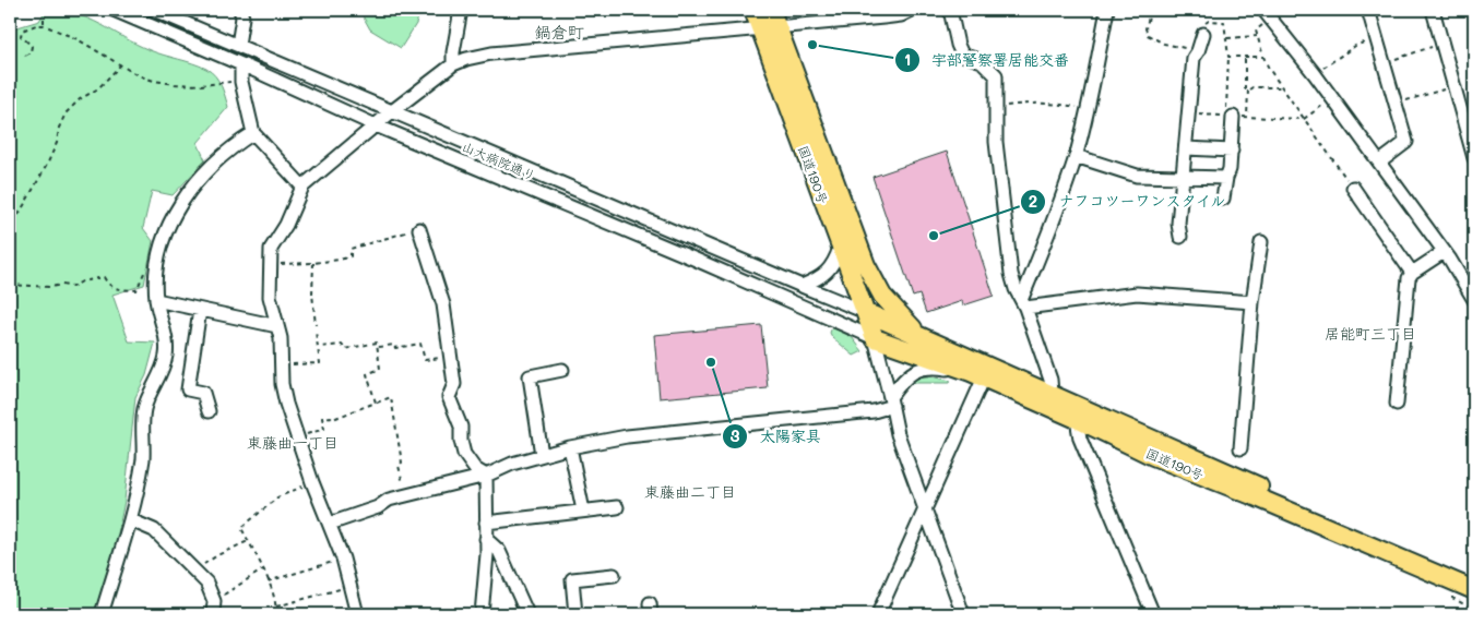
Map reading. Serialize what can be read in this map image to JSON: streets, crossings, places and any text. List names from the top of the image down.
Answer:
{
  "streets": {
    "highway": ["国道190号"],
    "street": ["山大病院通り"]
  },
  "crossings": [
    ["山大病院通り", "国道190号"]
  ],
  "districts": [
    "鍋倉町",
    "居能町三丁目",
    "東藤曲一丁目",
    "東藤曲二丁目"
  ],
  "places": ["宇部警察署居能交番", "ナフコツーワンスタイル", "太陽家具"]
}
